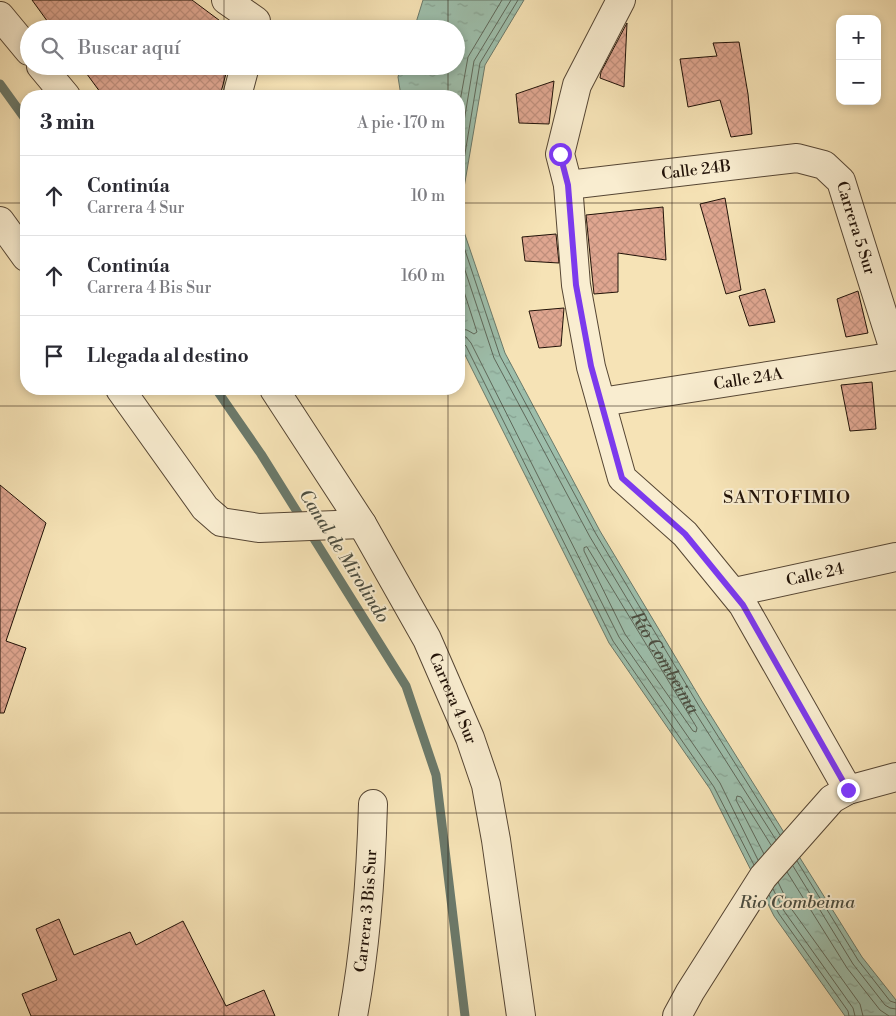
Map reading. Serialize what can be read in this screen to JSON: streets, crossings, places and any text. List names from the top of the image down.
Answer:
{
  "streets": {
    "street": [
      "Calle 24B",
      "Carrera 5 Sur",
      "Calle 24A",
      "Calle 24",
      "Carrera 4 Sur",
      "Carrera 3 Bis Sur"
    ]
  },
  "crossings": [
    ["Calle 24B", "Carrera 5 Sur"],
    ["Carrera 5 Sur", "Calle 24A"]
  ],
  "districts": ["SANTOFIMIO"],
  "water": ["Canal de Mirolindo", "Río Combeima", "Rio Combeima"],
  "page": {
    "map_buttons": ["+", "−"],
    "search": "Buscar aquí",
    "heading": ["3 min", "A pie · 170 m"],
    "list": [
      ["Continúa", "Carrera 4 Sur", "10 m"],
      ["Continúa", "Carrera 4 Bis Sur", "160 m"],
      "Llegada al destino"
    ]
  }
}
